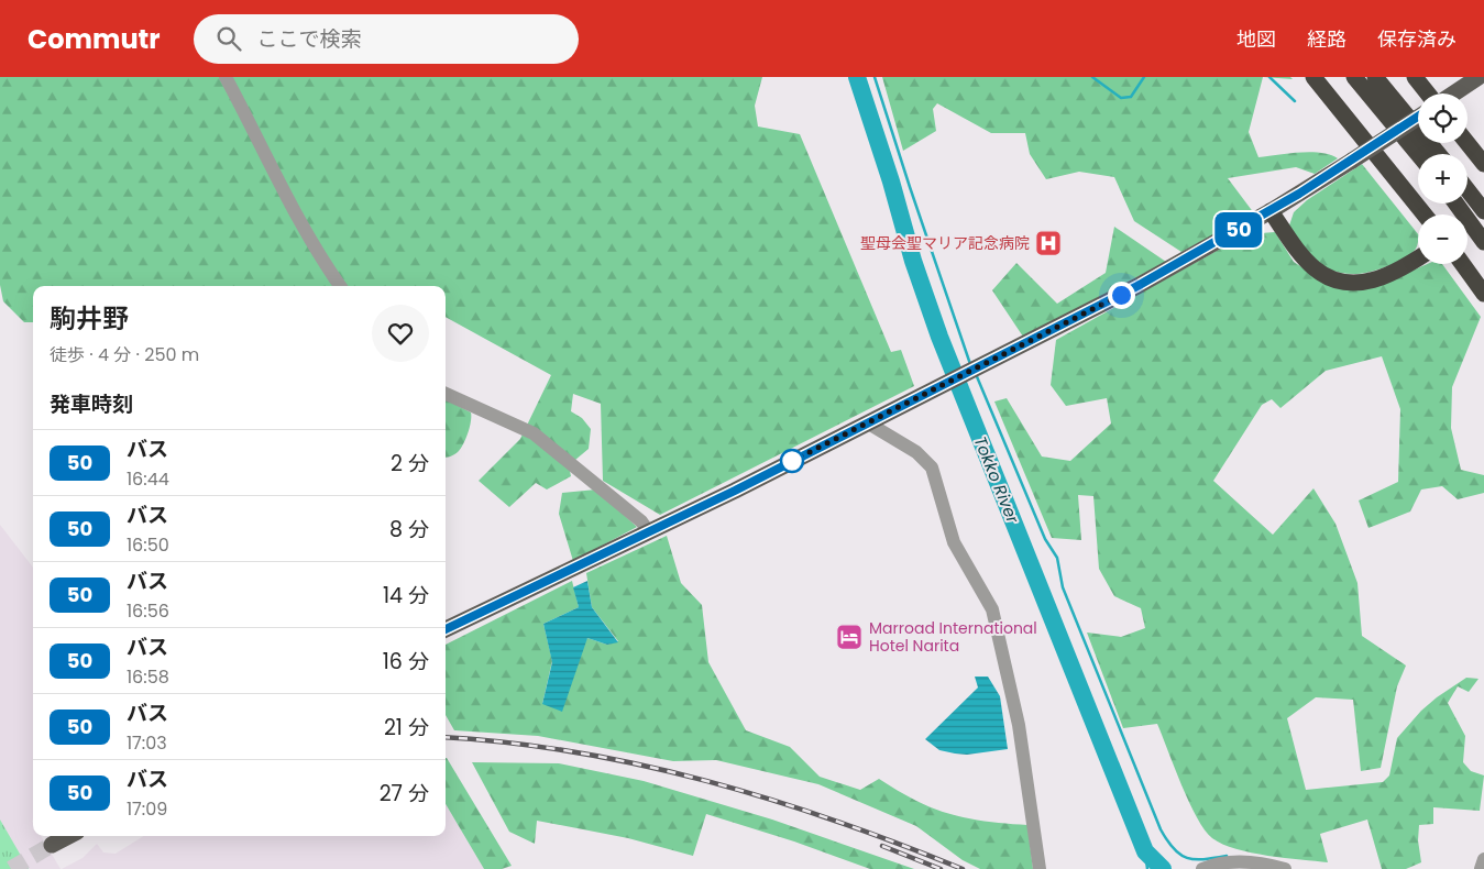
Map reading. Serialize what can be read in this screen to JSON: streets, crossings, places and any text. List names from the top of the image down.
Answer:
{
  "water": ["Tokko River"],
  "places": {
    "hospital": ["聖母会聖マリア記念病院"],
    "hotel": ["Marroad International Hotel Narita"]
  },
  "lines": ["bus line 50"],
  "page": {
    "header": "Commutr",
    "search": "ここで検索",
    "nav": ["地図", "経路", "保存済み"],
    "on_map": "50",
    "map_buttons": ["+", "−"],
    "heading": [
      ["駒井野", "徒歩 · 4 分 · 250 m"],
      "発車時刻"
    ],
    "list": [
      {
        "mark": "50",
        "name": "バス",
        "note": "16:44",
        "value": "2 分"
      },
      {
        "mark": "50",
        "name": "バス",
        "note": "16:50",
        "value": "8 分"
      },
      {
        "mark": "50",
        "name": "バス",
        "note": "16:56",
        "value": "14 分"
      },
      {
        "mark": "50",
        "name": "バス",
        "note": "16:58",
        "value": "16 分"
      },
      {
        "mark": "50",
        "name": "バス",
        "note": "17:03",
        "value": "21 分"
      },
      {
        "mark": "50",
        "name": "バス",
        "note": "17:09",
        "value": "27 分"
      }
    ]
  }
}
